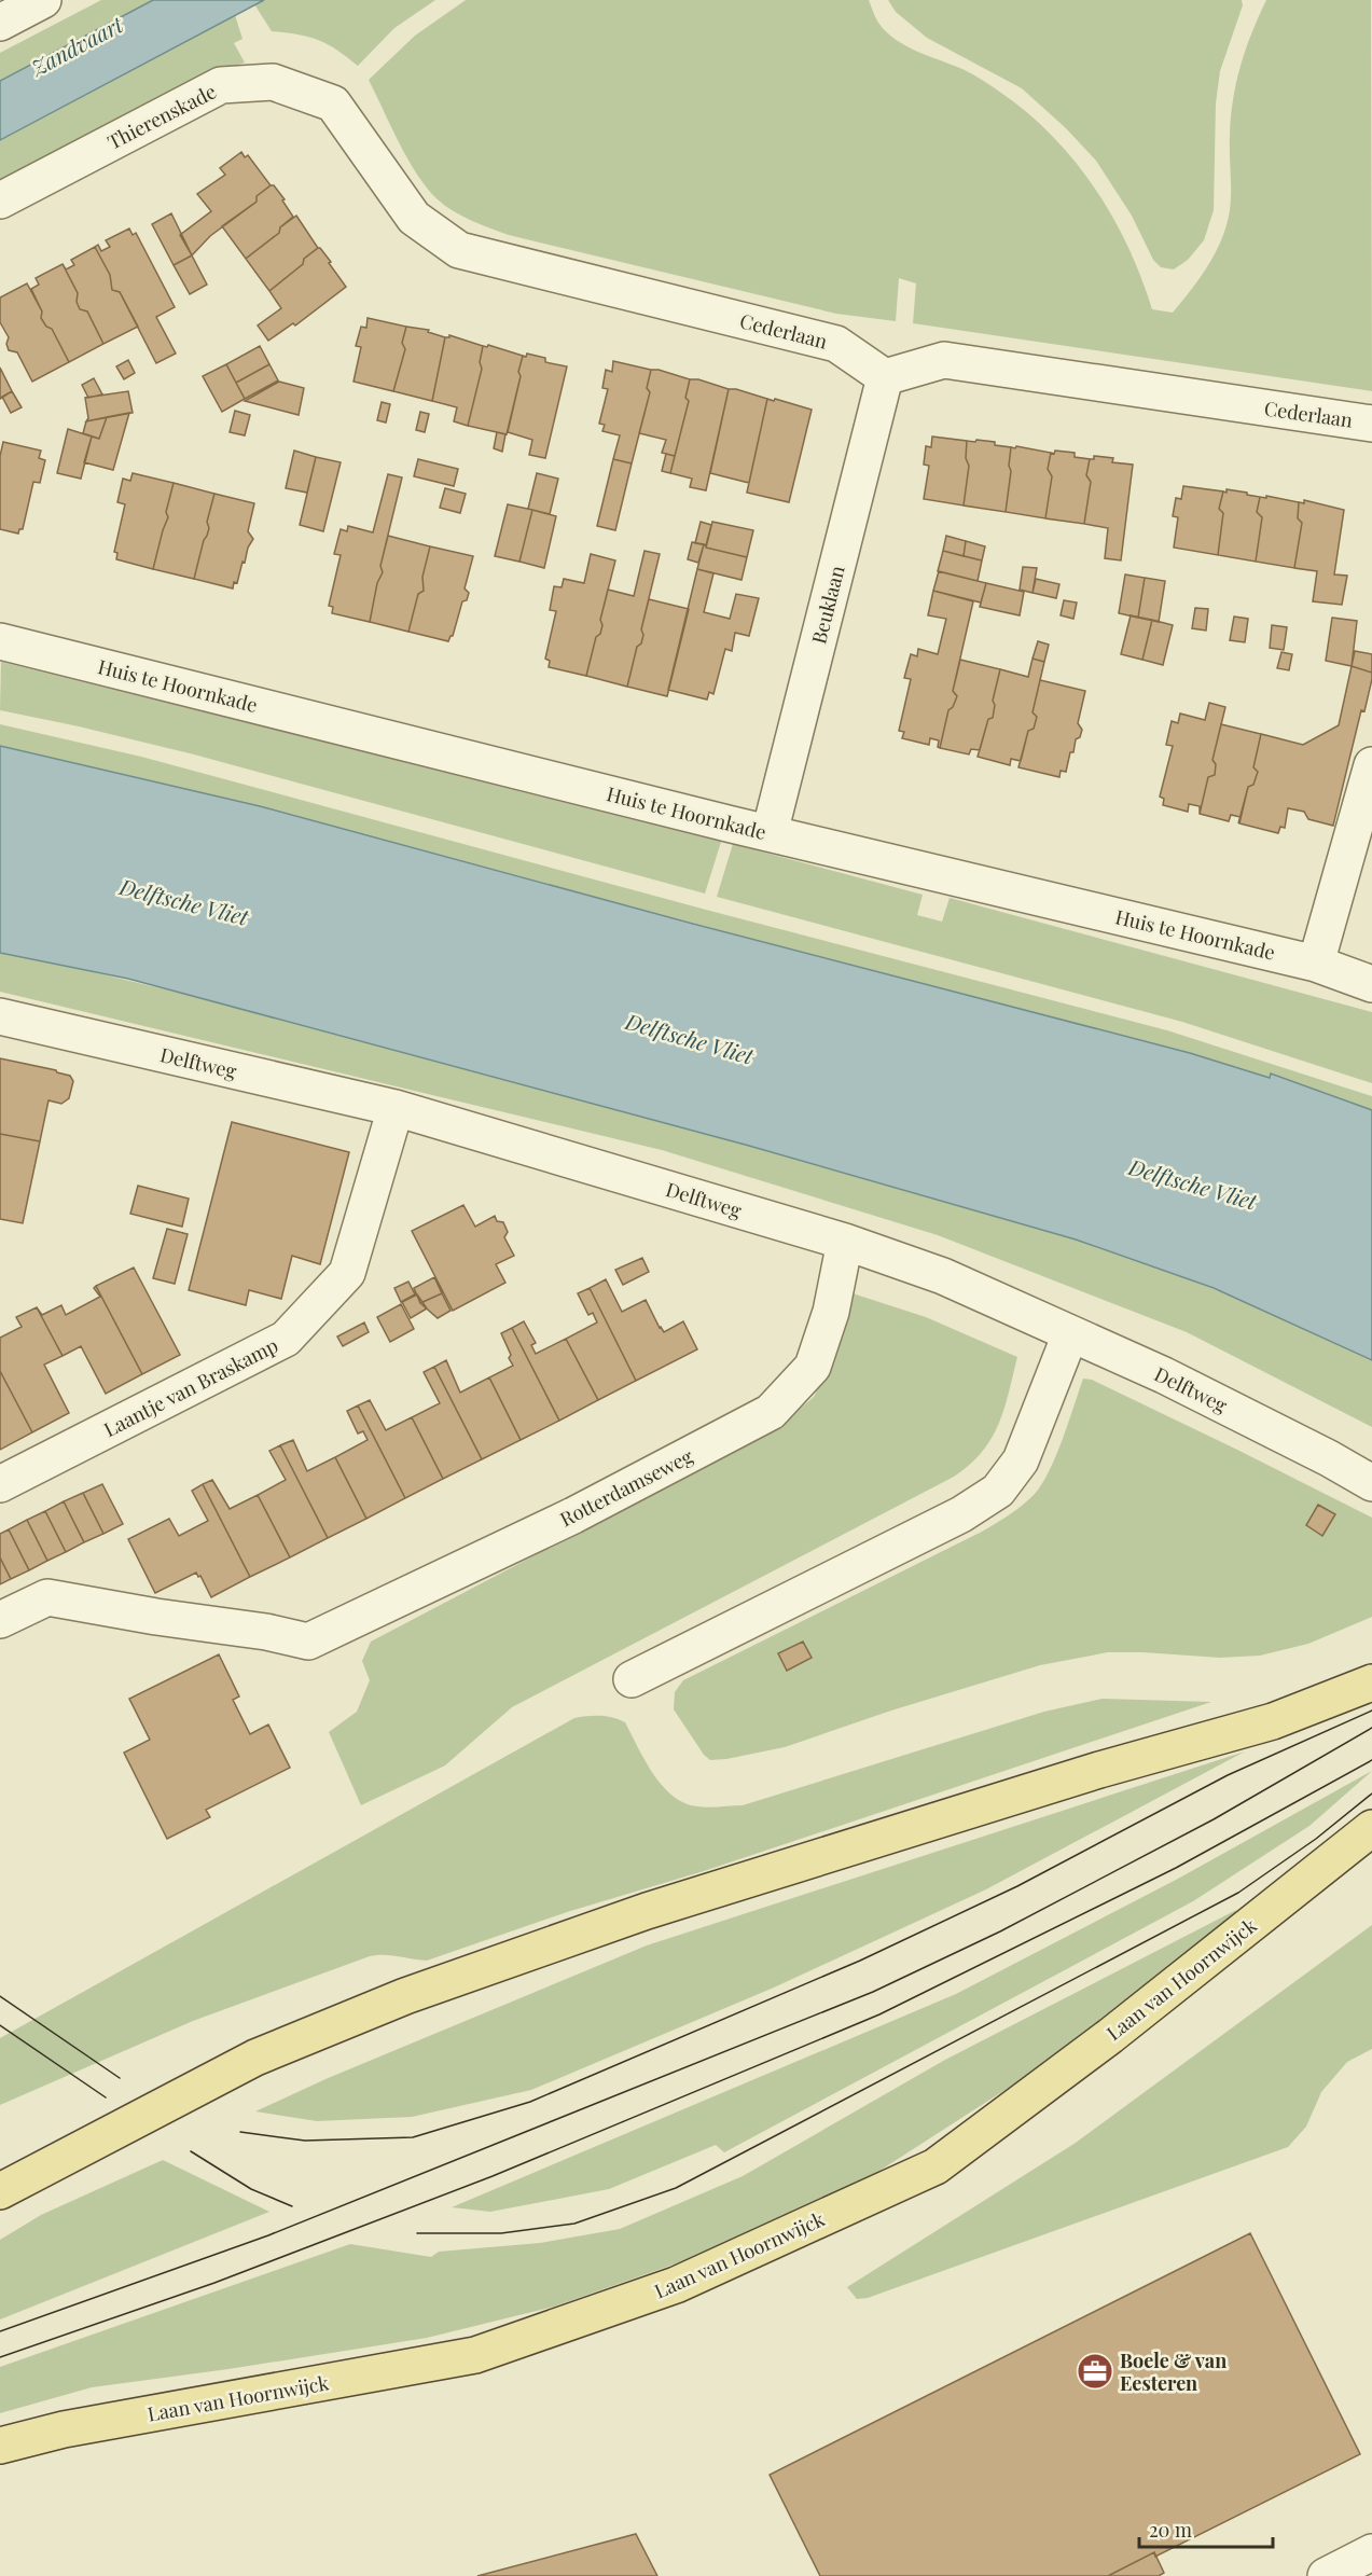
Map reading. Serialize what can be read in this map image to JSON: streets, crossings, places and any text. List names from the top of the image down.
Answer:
{
  "streets": {
    "main road": ["Laan van Hoornwijck"],
    "street": [
      "Thierenskade",
      "Cederlaan",
      "Beuklaan",
      "Huis te Hoornkade",
      "Delftweg",
      "Laantje van Braskamp",
      "Rotterdamseweg"
    ]
  },
  "crossings": [
    ["Thierenskade", "Cederlaan"],
    ["Cederlaan", "Beuklaan"],
    ["Beuklaan", "Huis te Hoornkade"],
    ["Delftweg", "Laantje van Braskamp"],
    ["Delftweg", "Rotterdamseweg"]
  ],
  "water": ["Zandvaart", "Delftsche Vliet"],
  "places": {
    "office": ["Boele & van Eesteren"]
  },
  "scale_bar": "20 m"
}
